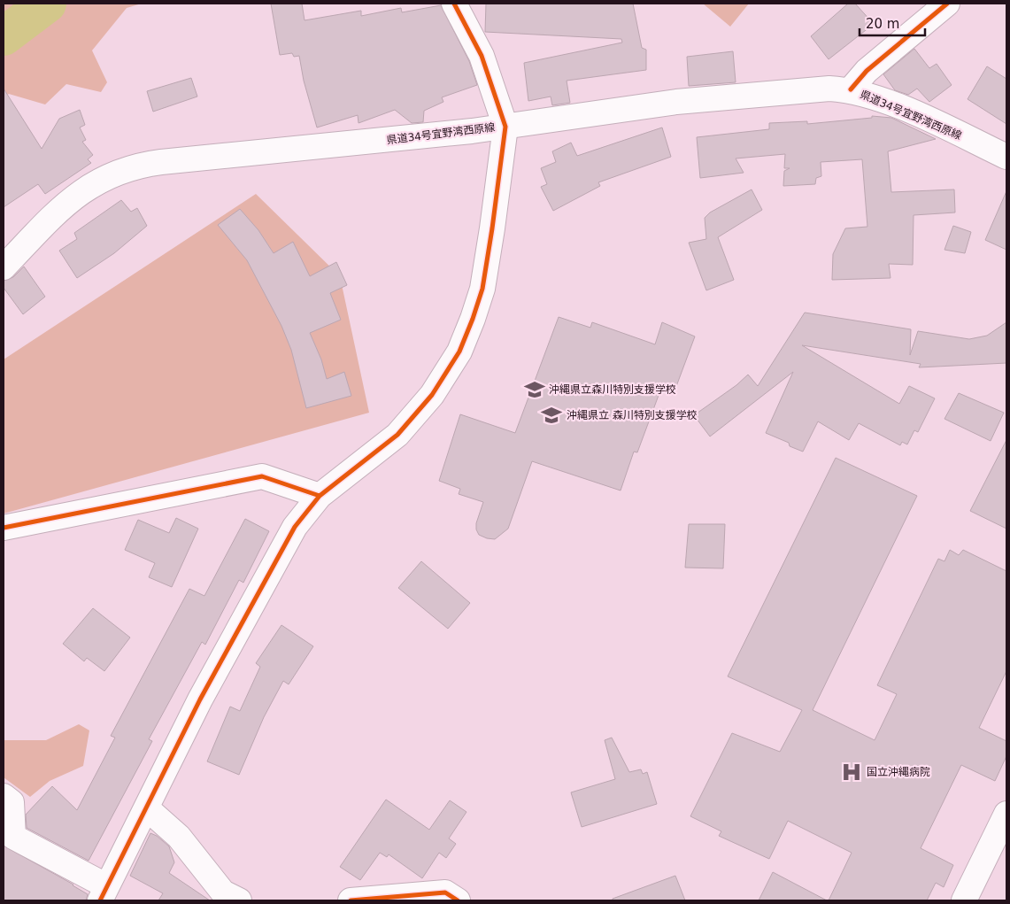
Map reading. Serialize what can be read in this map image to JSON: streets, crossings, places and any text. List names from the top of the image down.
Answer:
{
  "streets": {
    "street": ["県道34号宜野湾西原線"]
  },
  "places": {
    "school or university": ["沖縄県立森川特別支援学校", "沖縄県立 森川特別支援学校"],
    "hospital": ["国立沖縄病院"]
  },
  "scale_bar": "20 m"
}
